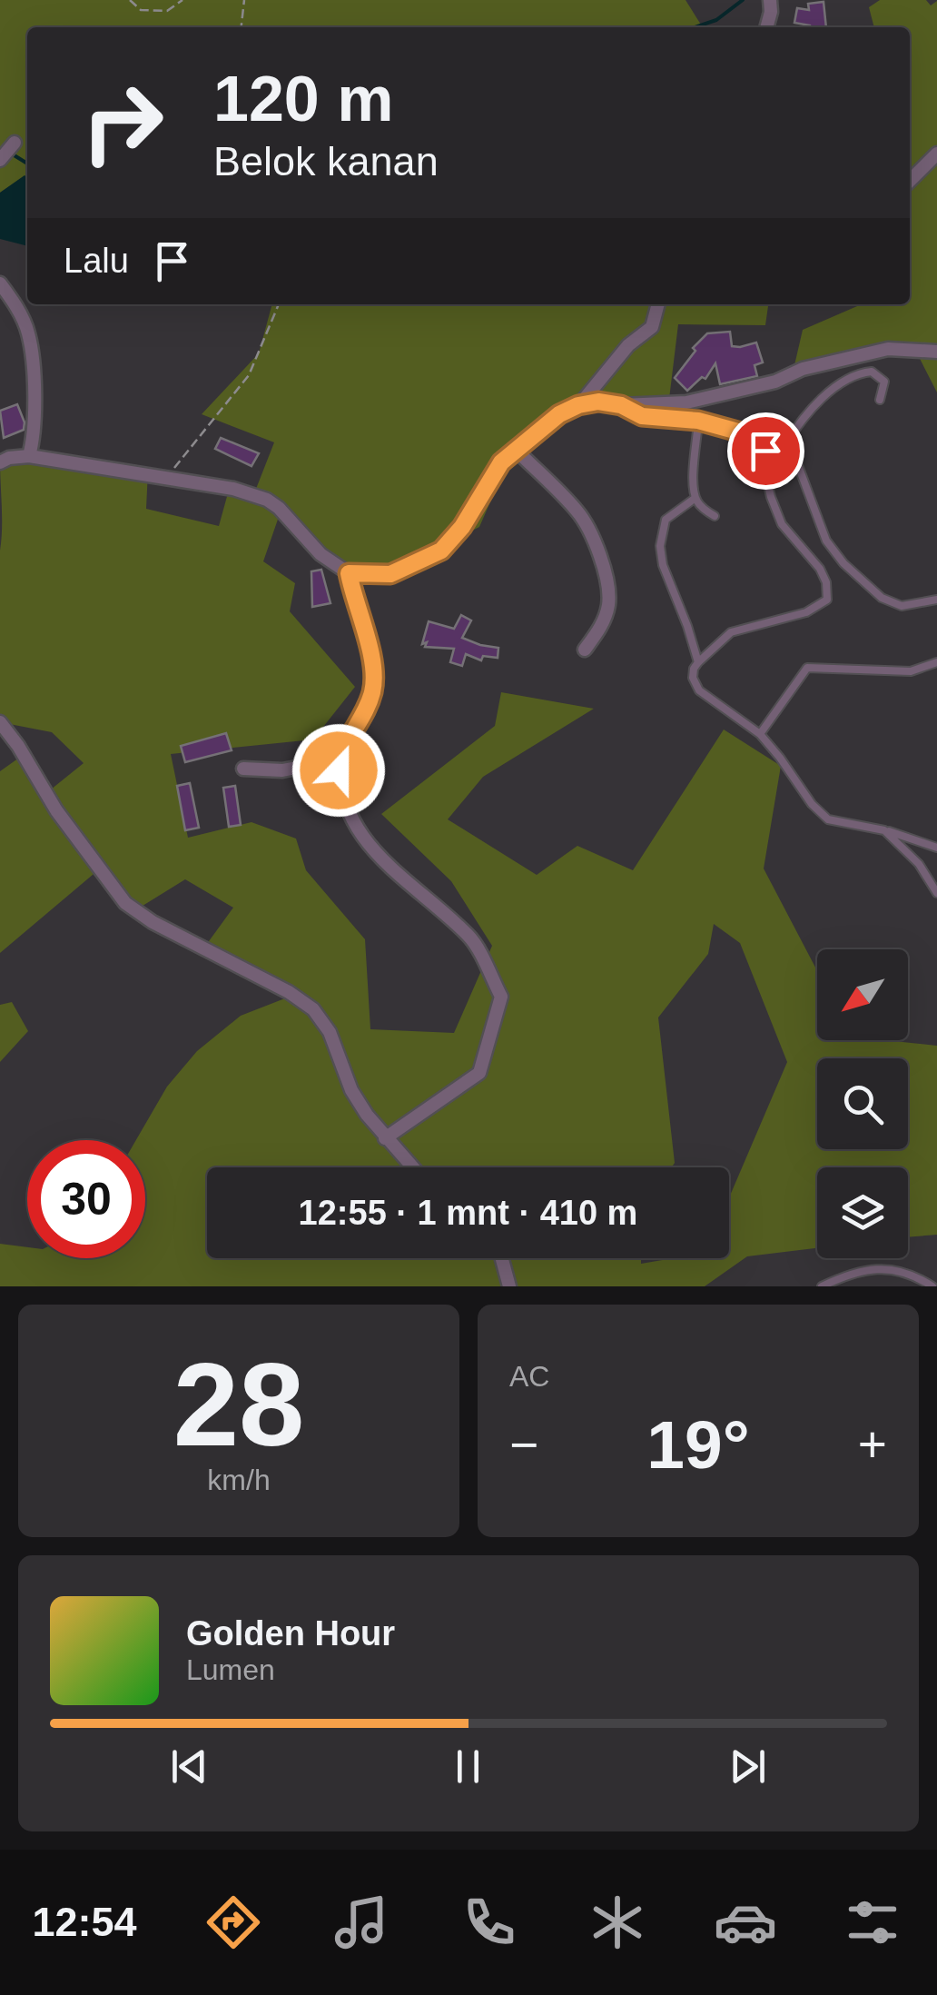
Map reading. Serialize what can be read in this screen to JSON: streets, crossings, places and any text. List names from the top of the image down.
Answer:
{
  "north": "bottom left",
  "page": {
    "turn": ["120 m", "Belok kanan"],
    "then": "Lalu",
    "limit": "30",
    "trip": "12:55 · 1 mnt · 410 m",
    "tile": [
      ["28", "km/h"],
      "AC"
    ],
    "heat": ["−", "19°", "+"],
    "song": ["Golden Hour", "Lumen"],
    "tabs": "12:54"
  }
}
